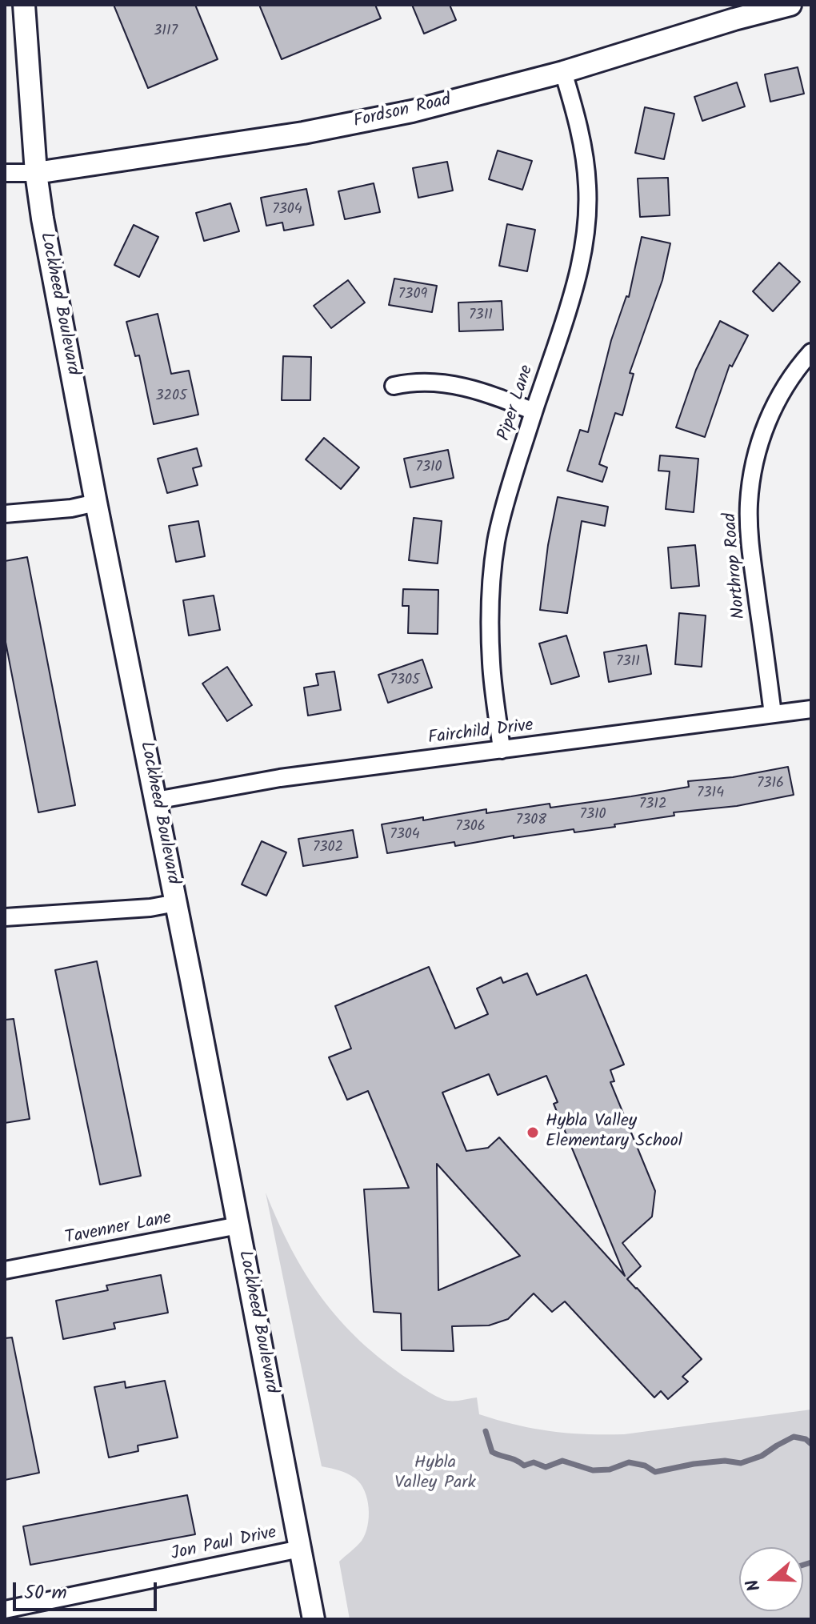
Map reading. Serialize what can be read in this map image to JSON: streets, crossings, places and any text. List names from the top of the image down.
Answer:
{
  "streets": {
    "street": [
      "Fordson Road",
      "Lockheed Boulevard",
      "Piper Lane",
      "Northrop Road",
      "Fairchild Drive",
      "Tavenner Lane",
      "Jon Paul Drive"
    ]
  },
  "crossings": [
    ["Fordson Road", "Lockheed Boulevard"],
    ["Fordson Road", "Piper Lane"],
    ["Lockheed Boulevard", "Fairchild Drive"],
    ["Lockheed Boulevard", "Tavenner Lane"],
    ["Lockheed Boulevard", "Jon Paul Drive"],
    ["Piper Lane", "Fairchild Drive"],
    ["Northrop Road", "Fairchild Drive"]
  ],
  "parks": ["Hybla Valley Park"],
  "places": ["Hybla Valley Elementary School"],
  "house_numbers": [
    "3117",
    "7304",
    "7309",
    "7311",
    "3205",
    "7310",
    "7311",
    "7305",
    "7316",
    "7314",
    "7312",
    "7310",
    "7308",
    "7306",
    "7304",
    "7302"
  ],
  "scale_bar": "50 m",
  "north": "left"
}
